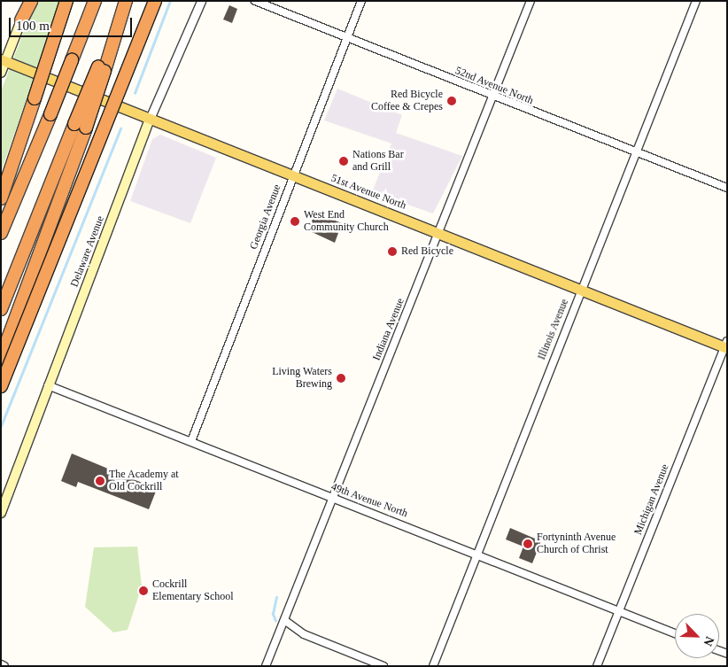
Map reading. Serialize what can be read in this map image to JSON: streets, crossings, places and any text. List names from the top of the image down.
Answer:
{
  "streets": {
    "main road": ["51st Avenue North", "Delaware Avenue"],
    "street": [
      "52nd Avenue North",
      "Georgia Avenue",
      "Indiana Avenue",
      "Illinois Avenue",
      "Michigan Avenue",
      "49th Avenue North"
    ]
  },
  "crossings": [
    ["52nd Avenue North", "Georgia Avenue"],
    ["52nd Avenue North", "Indiana Avenue"],
    ["52nd Avenue North", "Illinois Avenue"],
    ["51st Avenue North", "Georgia Avenue"],
    ["51st Avenue North", "Delaware Avenue"],
    ["51st Avenue North", "Indiana Avenue"],
    ["51st Avenue North", "Illinois Avenue"],
    ["51st Avenue North", "Michigan Avenue"],
    ["Georgia Avenue", "49th Avenue North"],
    ["Delaware Avenue", "49th Avenue North"],
    ["Indiana Avenue", "49th Avenue North"],
    ["Illinois Avenue", "49th Avenue North"],
    ["Michigan Avenue", "49th Avenue North"]
  ],
  "places": [
    "Red Bicycle Coffee & Crepes",
    "Nations Bar and Grill",
    "West End Community Church",
    "Red Bicycle",
    "Living Waters Brewing",
    "The Academy at Old Cockrill",
    "Fortyninth Avenue Church of Christ",
    "Cockrill Elementary School"
  ],
  "scale_bar": "100 m",
  "north": "bottom right"
}
